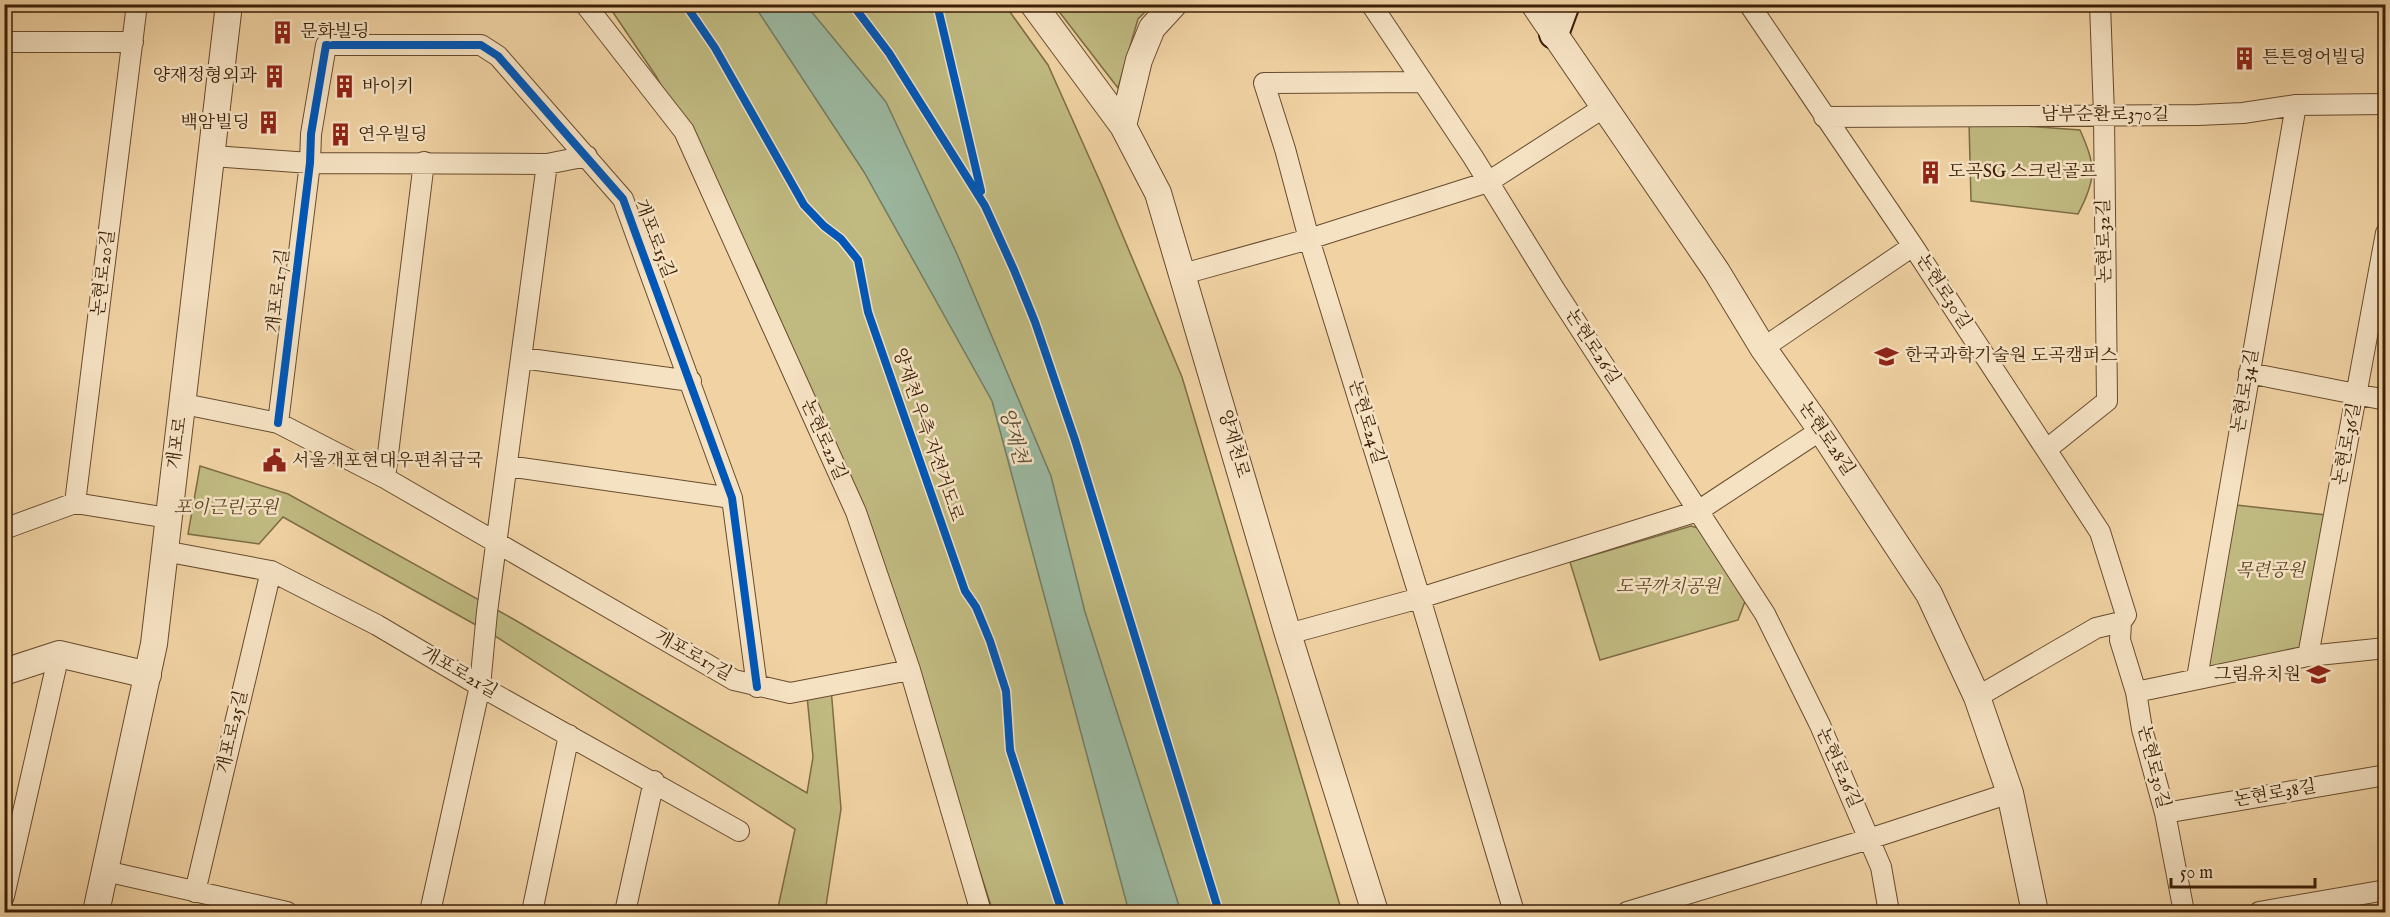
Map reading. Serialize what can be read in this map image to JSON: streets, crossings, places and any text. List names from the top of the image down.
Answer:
{
  "streets": {
    "street": [
      "남부순환로370길",
      "개포로15길",
      "논현로32길",
      "논현로20길",
      "개포로17길",
      "논현로30길",
      "논현로26길",
      "논현로34길",
      "논현로24길",
      "논현로28길",
      "논현로22길",
      "개포로",
      "양재천로",
      "논현로36길",
      "개포로21길",
      "개포로25길",
      "논현로38길"
    ],
    "cycle path": ["양재천 우측 자전거도로"]
  },
  "crossings": [
    ["남부순환로370길", "논현로32길"],
    ["남부순환로370길", "논현로30길"],
    ["남부순환로370길", "논현로34길"],
    ["개포로15길", "개포로17길"],
    ["논현로32길", "논현로30길"],
    ["개포로17길", "논현로22길"],
    ["개포로17길", "개포로"],
    ["논현로30길", "논현로38길"],
    ["논현로26길", "논현로24길"],
    ["개포로", "개포로21길"],
    ["개포로21길", "개포로25길"]
  ],
  "water": ["양재천"],
  "parks": ["포이근린공원", "목련공원", "도곡까치공원"],
  "places": {
    "building": [
      "문화빌딩",
      "튼튼영어빌딩",
      "양재정형외과",
      "바이키",
      "백암빌딩",
      "연우빌딩",
      "도곡SG 스크린골프"
    ],
    "school or university": ["한국과학기술원 도곡캠퍼스", "그림유치원"],
    "public building": ["서울개포현대우편취급국"]
  },
  "scale_bar": "50 m"
}
